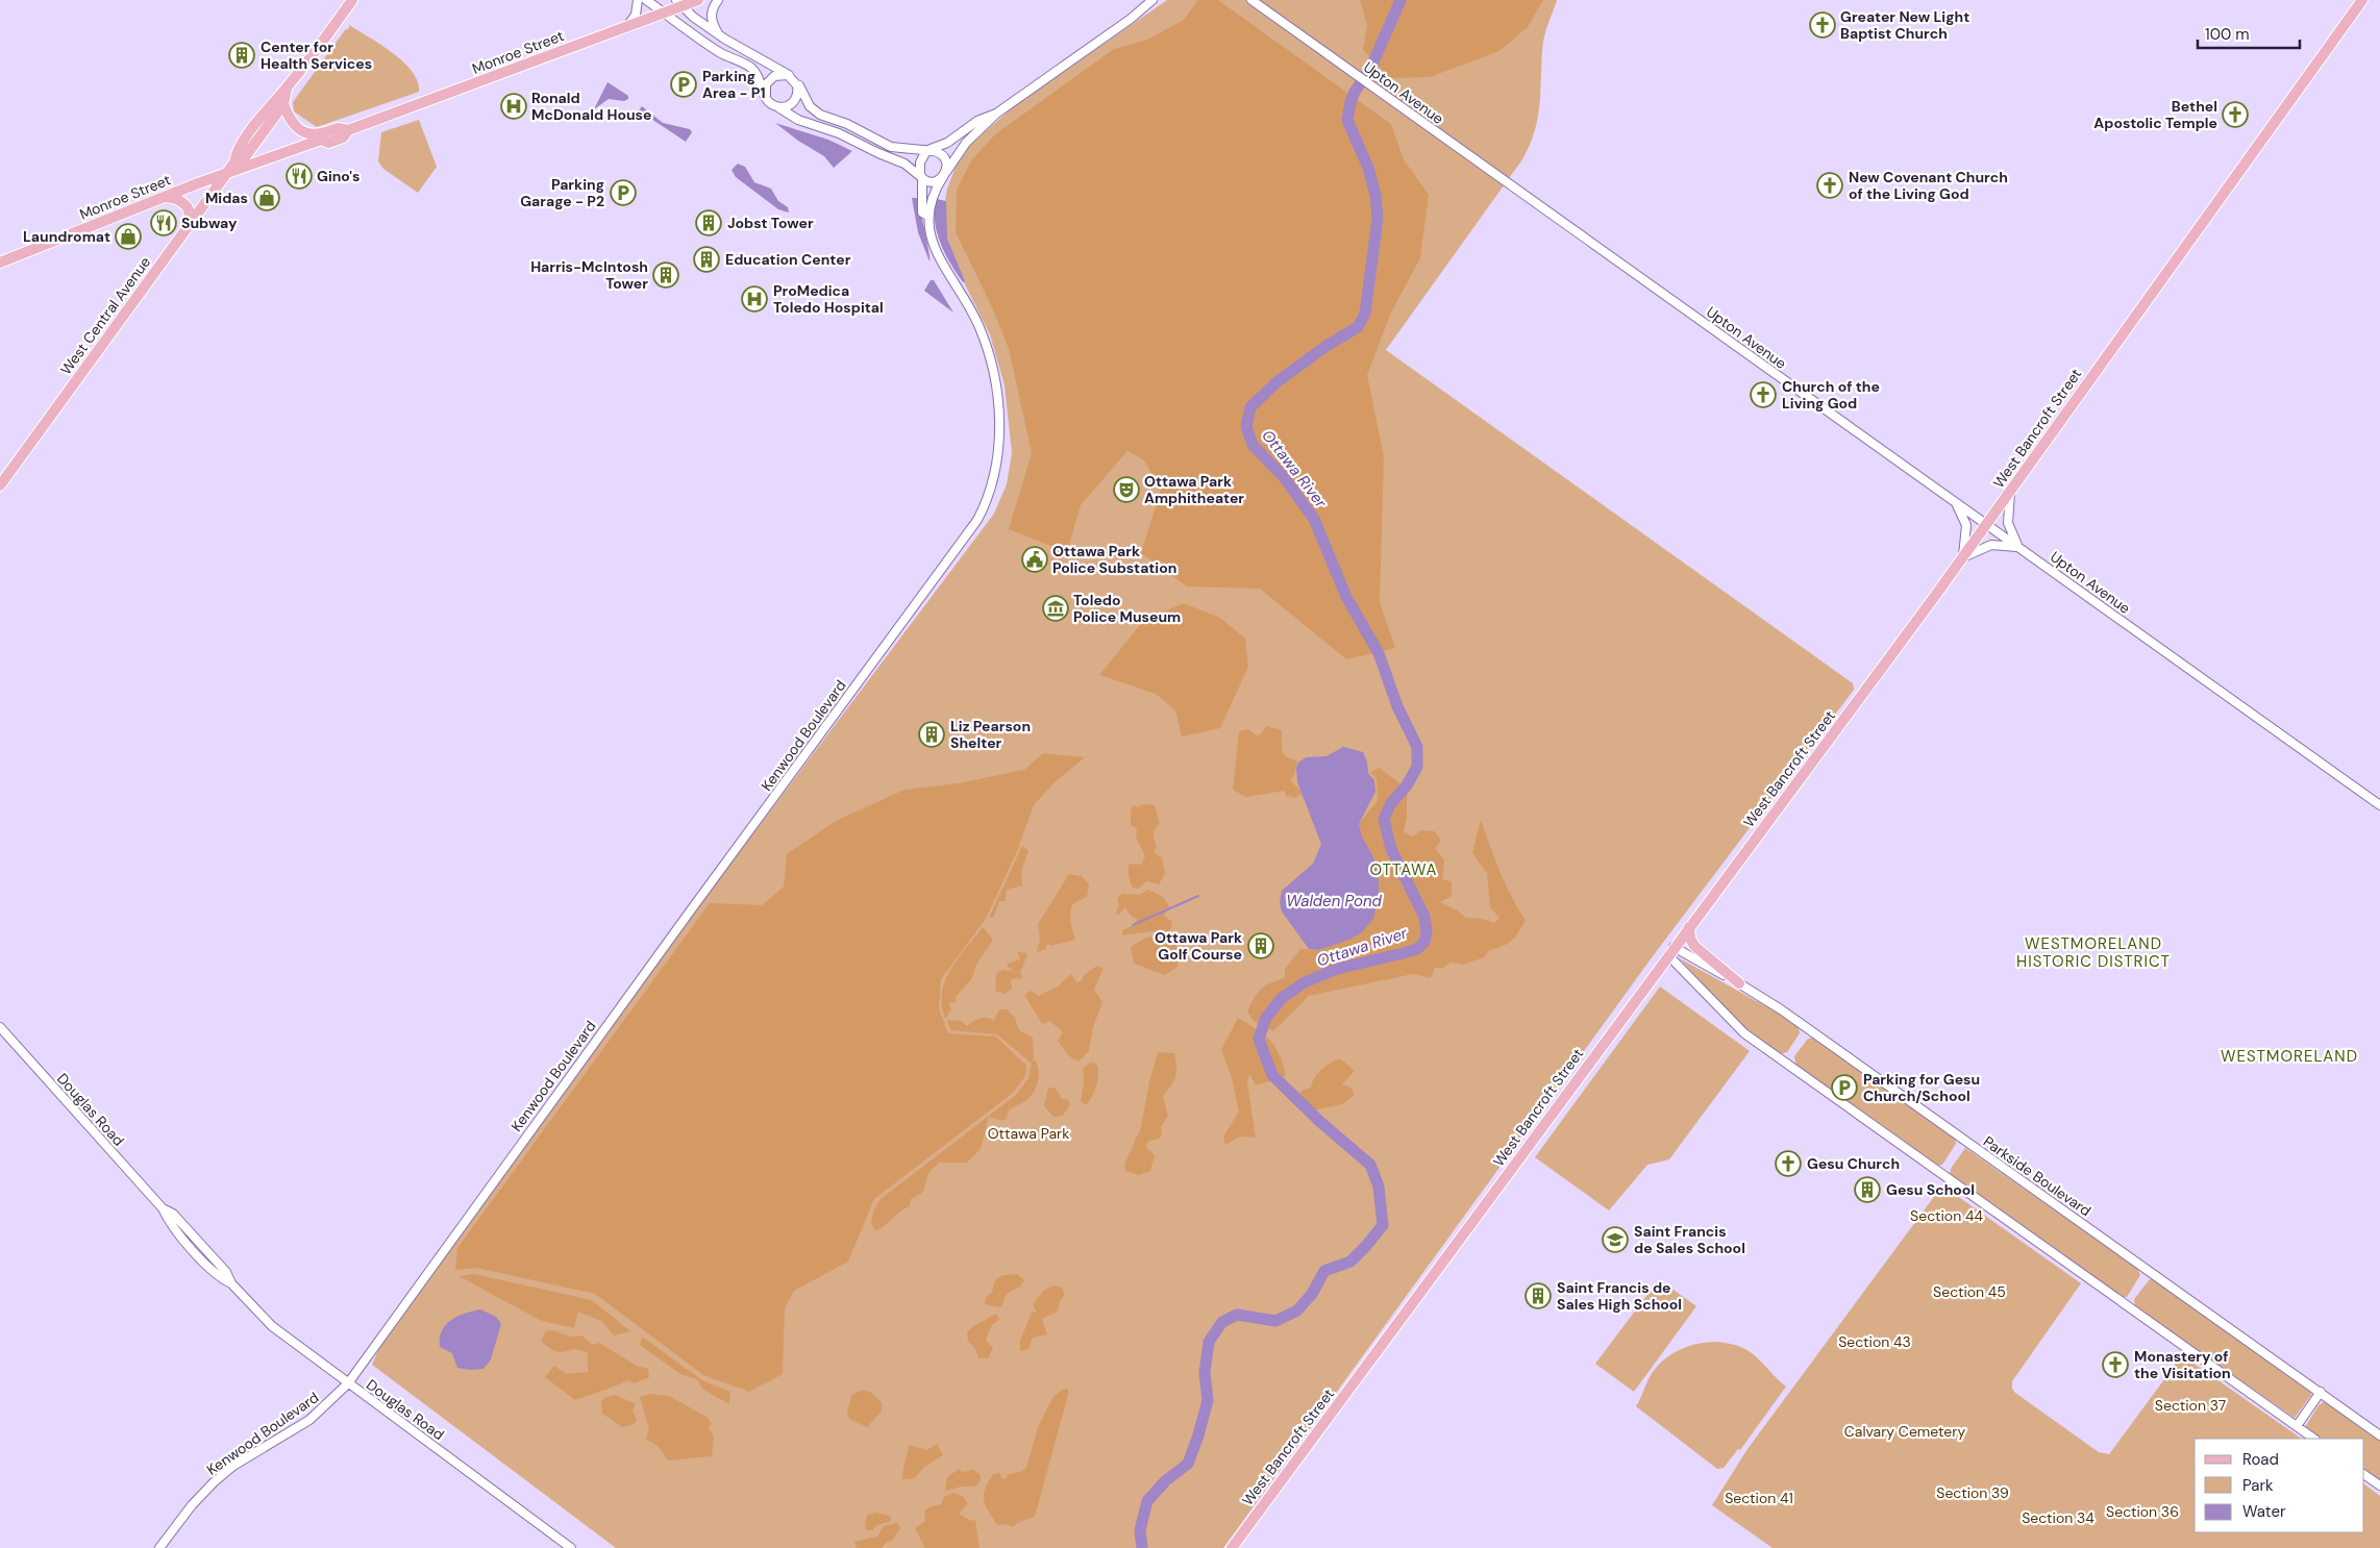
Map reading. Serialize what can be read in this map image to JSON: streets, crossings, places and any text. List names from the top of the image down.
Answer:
{
  "streets": {
    "main road": ["Monroe Street", "West Central Avenue", "West Bancroft Street"],
    "street": [
      "Upton Avenue",
      "Kenwood Boulevard",
      "Douglas Road",
      "Parkside Boulevard"
    ]
  },
  "crossings": [
    ["Monroe Street", "West Central Avenue"],
    ["Upton Avenue", "West Bancroft Street"],
    ["West Bancroft Street", "Parkside Boulevard"],
    ["Kenwood Boulevard", "Douglas Road"]
  ],
  "districts": ["OTTAWA", "WESTMORELAND HISTORIC DISTRICT", "WESTMORELAND"],
  "water": ["Ottawa River", "Walden Pond"],
  "parks": [
    "Ottawa Park",
    "Section 44",
    "Section 45",
    "Section 43",
    "Section 37",
    "Calvary Cemetery",
    "Section 39",
    "Section 41",
    "Section 36",
    "Section 34"
  ],
  "places": {
    "church": [
      "Greater New Light Baptist Church",
      "Bethel Apostolic Temple",
      "New Covenant Church of the Living God",
      "Church of the Living God",
      "Gesu Church",
      "Monastery of the Visitation"
    ],
    "building": [
      "Center for Health Services",
      "Jobst Tower",
      "Education Center",
      "Harris-McIntosh Tower",
      "Liz Pearson Shelter",
      "Ottawa Park Golf Course",
      "Gesu School",
      "Saint Francis de Sales High School"
    ],
    "parking": ["Parking Area - P1", "Parking Garage - P2", "Parking for Gesu Church/School"],
    "hospital": ["Ronald McDonald House", "ProMedica Toledo Hospital"],
    "restaurant": ["Gino's", "Subway"],
    "shop": ["Midas", "Laundromat"],
    "theatre": ["Ottawa Park Amphitheater"],
    "public building": ["Ottawa Park Police Substation"],
    "museum": ["Toledo Police Museum"],
    "school or university": ["Saint Francis de Sales School"]
  },
  "legend": ["Road", "Park", "Water"],
  "scale_bar": "100 m"
}
